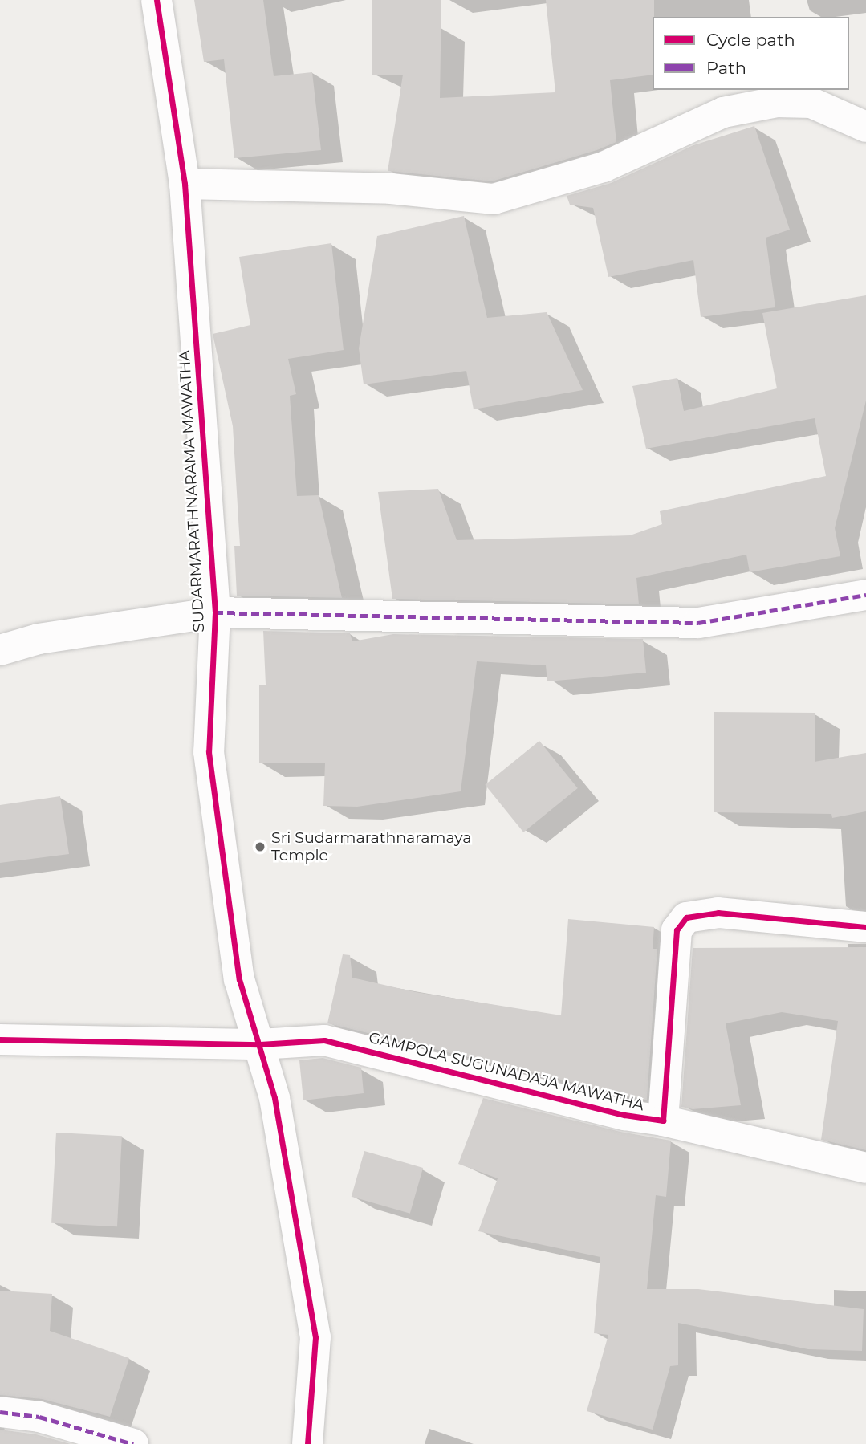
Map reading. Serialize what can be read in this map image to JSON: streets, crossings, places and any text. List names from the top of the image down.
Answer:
{
  "streets": {
    "street": ["SUDARMARATHNARAMA MAWATHA", "GAMPOLA SUGUNADAJA MAWATHA"]
  },
  "crossings": [
    ["SUDARMARATHNARAMA MAWATHA", "GAMPOLA SUGUNADAJA MAWATHA"]
  ],
  "places": ["Sri Sudarmarathnaramaya Temple"],
  "legend": ["Cycle path", "Path"]
}
